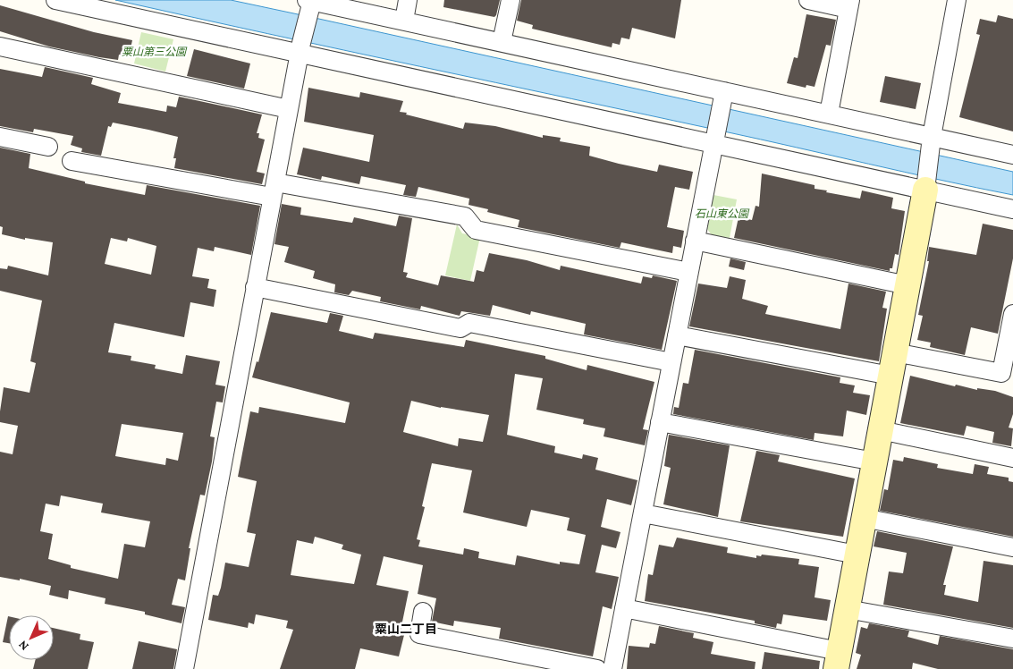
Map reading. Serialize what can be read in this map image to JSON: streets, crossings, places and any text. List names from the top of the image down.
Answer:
{
  "districts": ["粟山二丁目"],
  "parks": ["粟山第三公園", "石山東公園"],
  "north": "bottom left"
}
